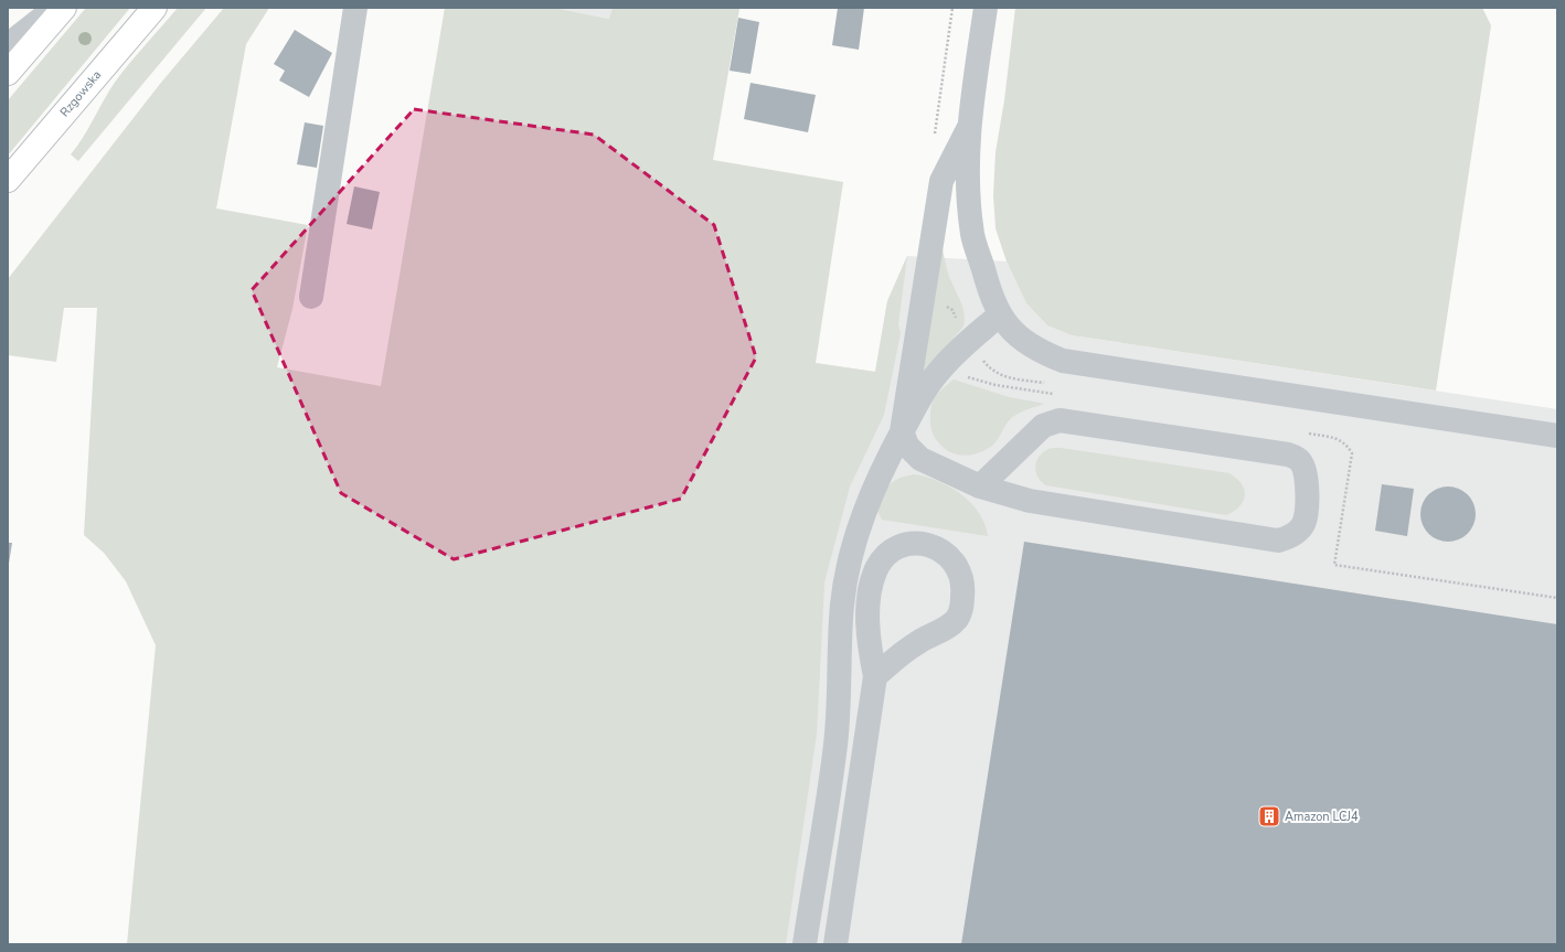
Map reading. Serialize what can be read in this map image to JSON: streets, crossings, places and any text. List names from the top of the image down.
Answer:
{
  "streets": {
    "main road": ["Rzgowska"]
  },
  "places": {
    "building": ["Amazon LCJ4"]
  }
}
